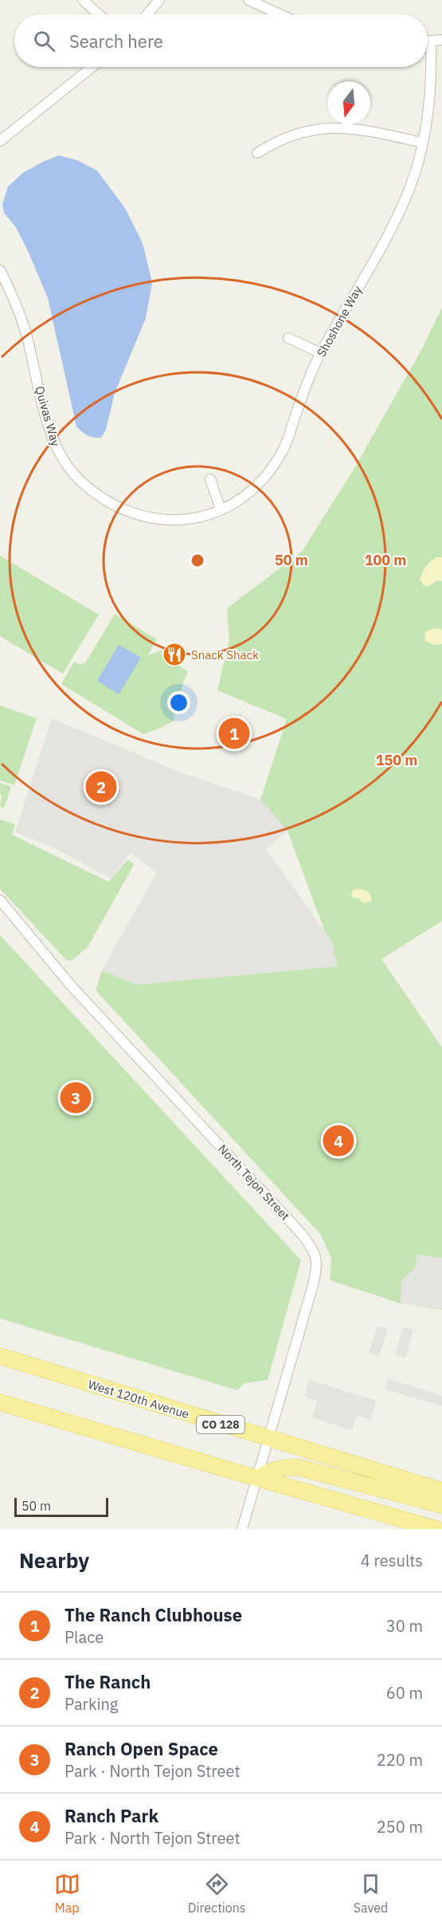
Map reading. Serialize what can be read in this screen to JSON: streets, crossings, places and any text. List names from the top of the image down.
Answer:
{
  "streets": {
    "main road": ["West 120th Avenue", "CO 128"],
    "street": ["Shoshone Way", "Quivas Way", "North Tejon Street"]
  },
  "crossings": [
    ["Shoshone Way", "Quivas Way"],
    ["North Tejon Street", "West 120th Avenue"]
  ],
  "places": {
    "restaurant": ["Snack Shack"]
  },
  "scale_bar": "50 m",
  "north": "bottom",
  "page": {
    "search": "Search here",
    "pins": [
      "1",
      "2",
      "3",
      "4"
    ],
    "scale": "50 m",
    "heading": ["Nearby", "4 results"],
    "list": [
      {
        "mark": "1",
        "name": "The Ranch Clubhouse",
        "note": "Place",
        "value": "30 m"
      },
      {
        "mark": "2",
        "name": "The Ranch",
        "note": "Parking",
        "value": "60 m"
      },
      {
        "mark": "3",
        "name": "Ranch Open Space",
        "note": "Park · North Tejon Street",
        "value": "220 m"
      },
      {
        "mark": "4",
        "name": "Ranch Park",
        "note": "Park · North Tejon Street",
        "value": "250 m"
      }
    ],
    "nav": ["Map", "Directions", "Saved"]
  },
  "rings": ["50 m", "100 m", "150 m"]
}
